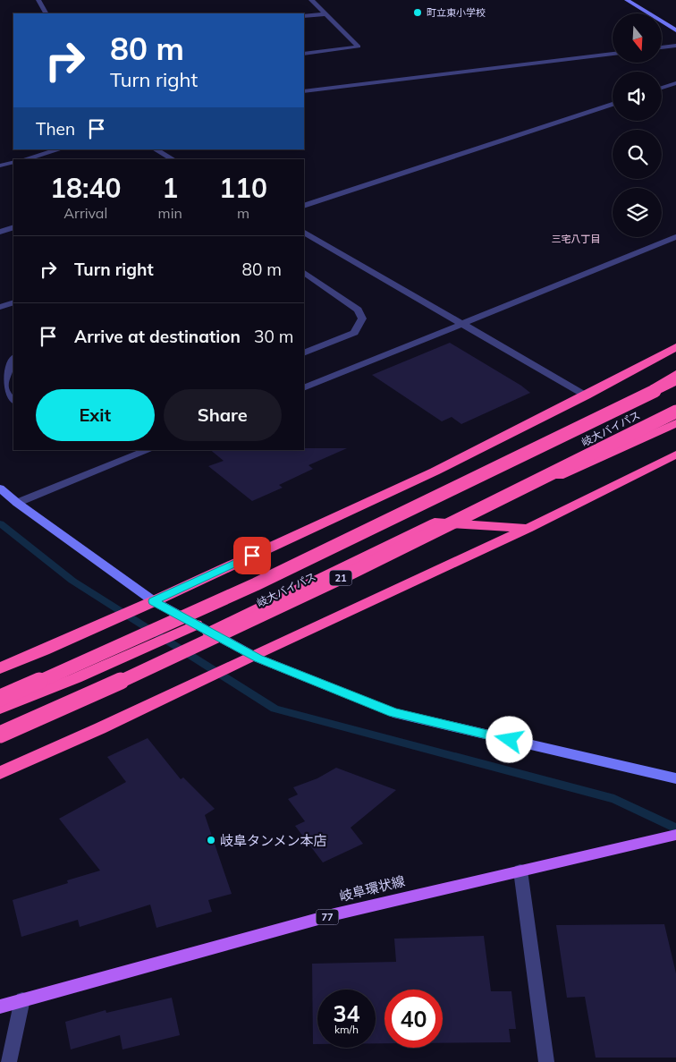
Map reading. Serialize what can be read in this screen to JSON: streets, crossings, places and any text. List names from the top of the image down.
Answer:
{
  "streets": {
    "highway": ["岐大バイパス", "21"],
    "main road": ["岐阜環状線", "77"]
  },
  "crossings": [
    ["岐大バイパス", "21"]
  ],
  "districts": ["三宅八丁目"],
  "places": ["町立東小学校", "岐阜タンメン本店"],
  "north": "bottom",
  "page": {
    "turn": ["80 m", "Turn right"],
    "then": "Then",
    "eta": [
      "18:40",
      "Arrival",
      "1",
      "min",
      "110",
      "m"
    ],
    "list": [
      {
        "name": "Turn right",
        "value": "80 m"
      },
      {
        "name": "Arrive at destination",
        "value": "30 m"
      }
    ],
    "buttons": ["Exit", "Share"],
    "speed": "34 km/h",
    "limit": "40"
  }
}
